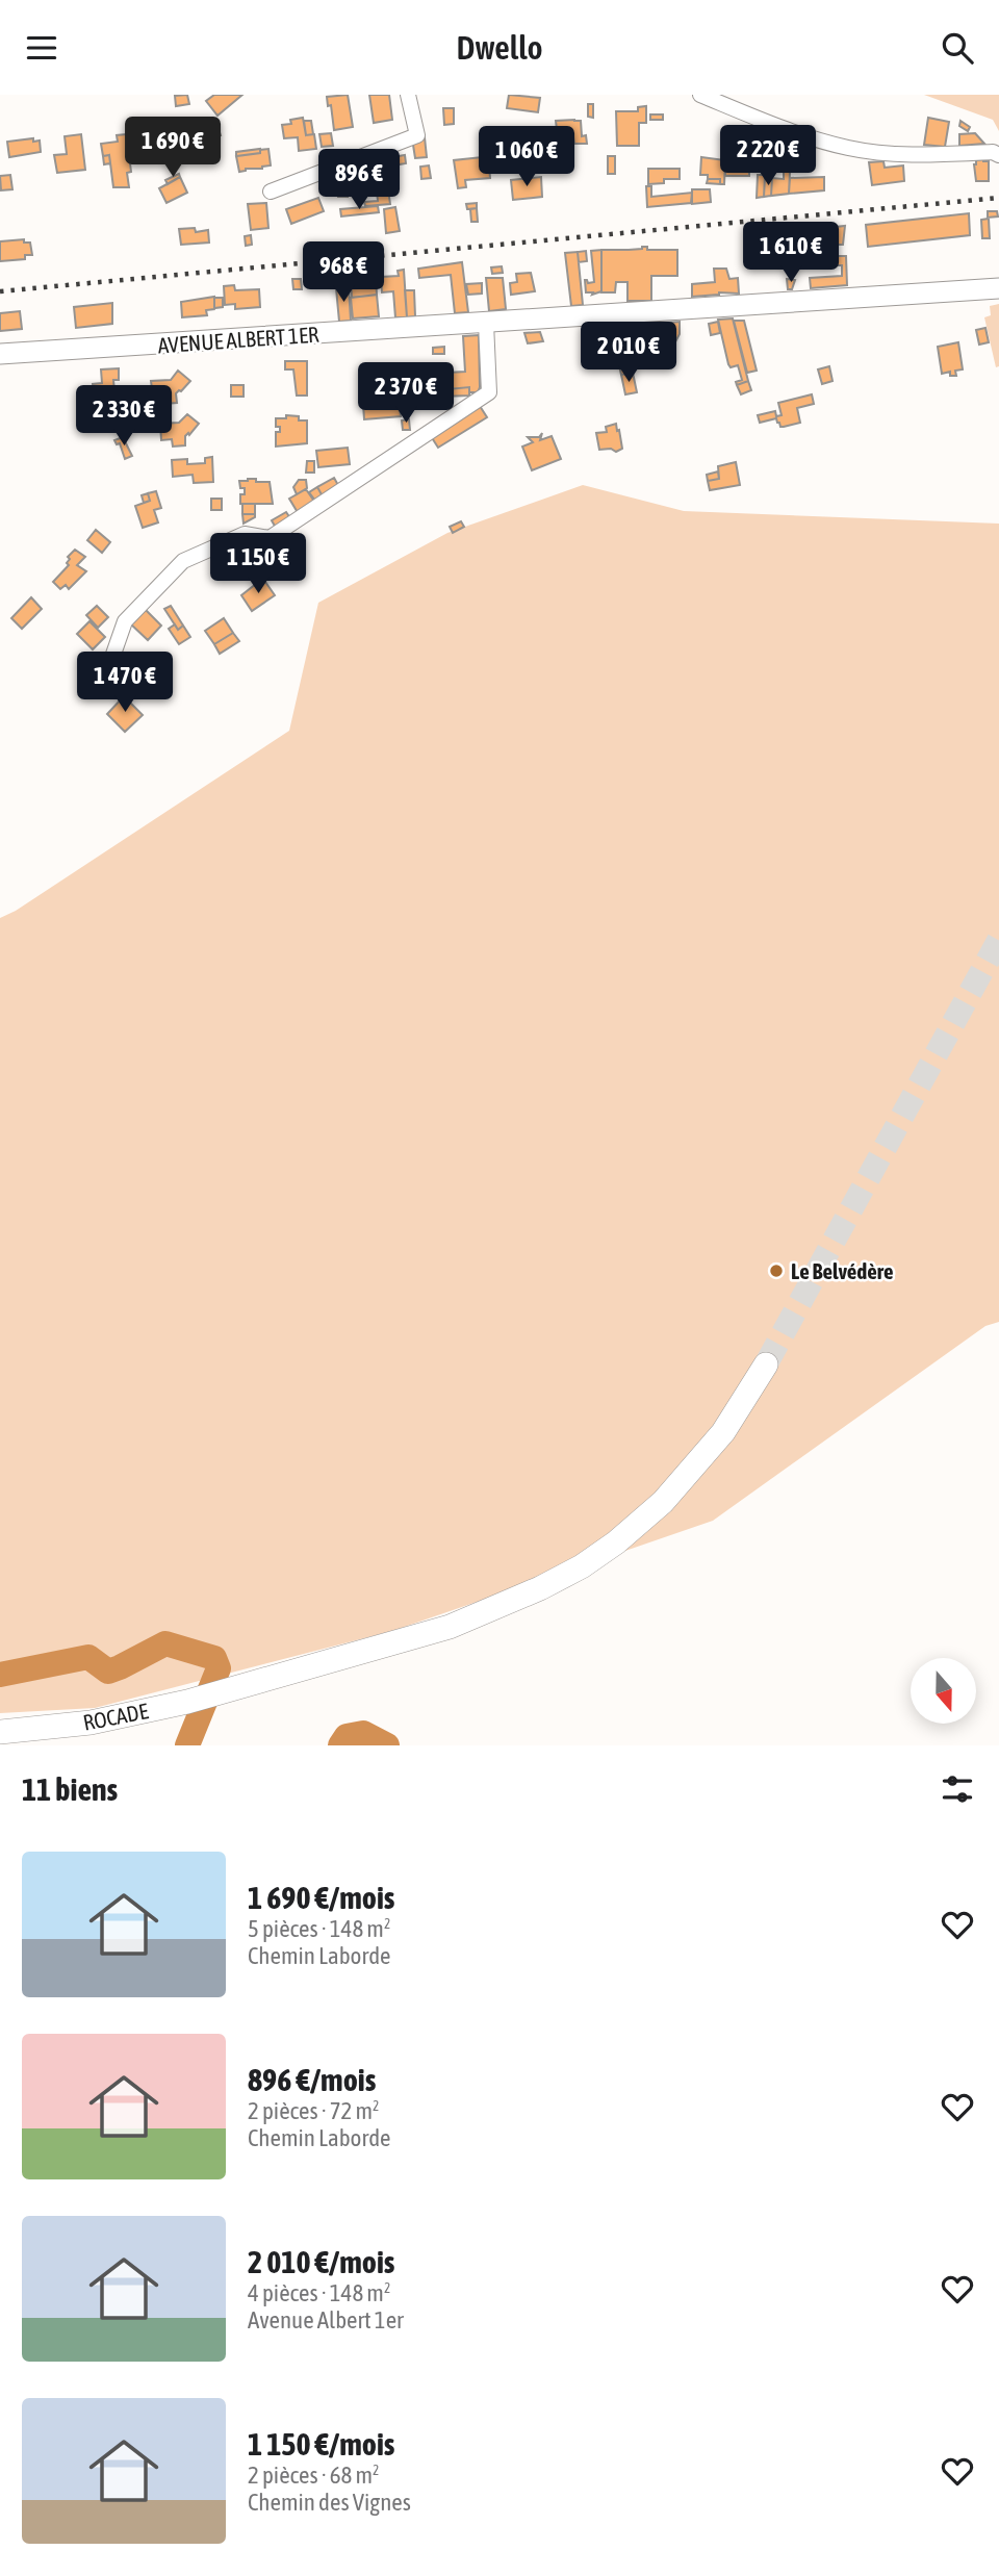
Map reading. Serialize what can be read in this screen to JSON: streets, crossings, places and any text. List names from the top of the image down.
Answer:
{
  "streets": {
    "main road": ["AVENUE ALBERT 1ER", "ROCADE"]
  },
  "places": ["Le Belvédère"],
  "north": "bottom",
  "page": {
    "header": "Dwello",
    "price": [
      "1 690 €",
      "2 220 €",
      "1 060 €",
      "896 €",
      "1 610 €",
      "968 €",
      "2 010 €",
      "2 370 €",
      "2 330 €",
      "1 150 €",
      "1 470 €"
    ],
    "heading": "11 biens",
    "list": [
      {
        "name": "1 690 €/mois",
        "note": "5 pièces · 148 m² · Chemin Laborde"
      },
      {
        "name": "896 €/mois",
        "note": "2 pièces · 72 m² · Chemin Laborde"
      },
      {
        "name": "2 010 €/mois",
        "note": "4 pièces · 148 m² · Avenue Albert 1er"
      },
      {
        "name": "1 150 €/mois",
        "note": "2 pièces · 68 m² · Chemin des Vignes"
      }
    ]
  }
}
